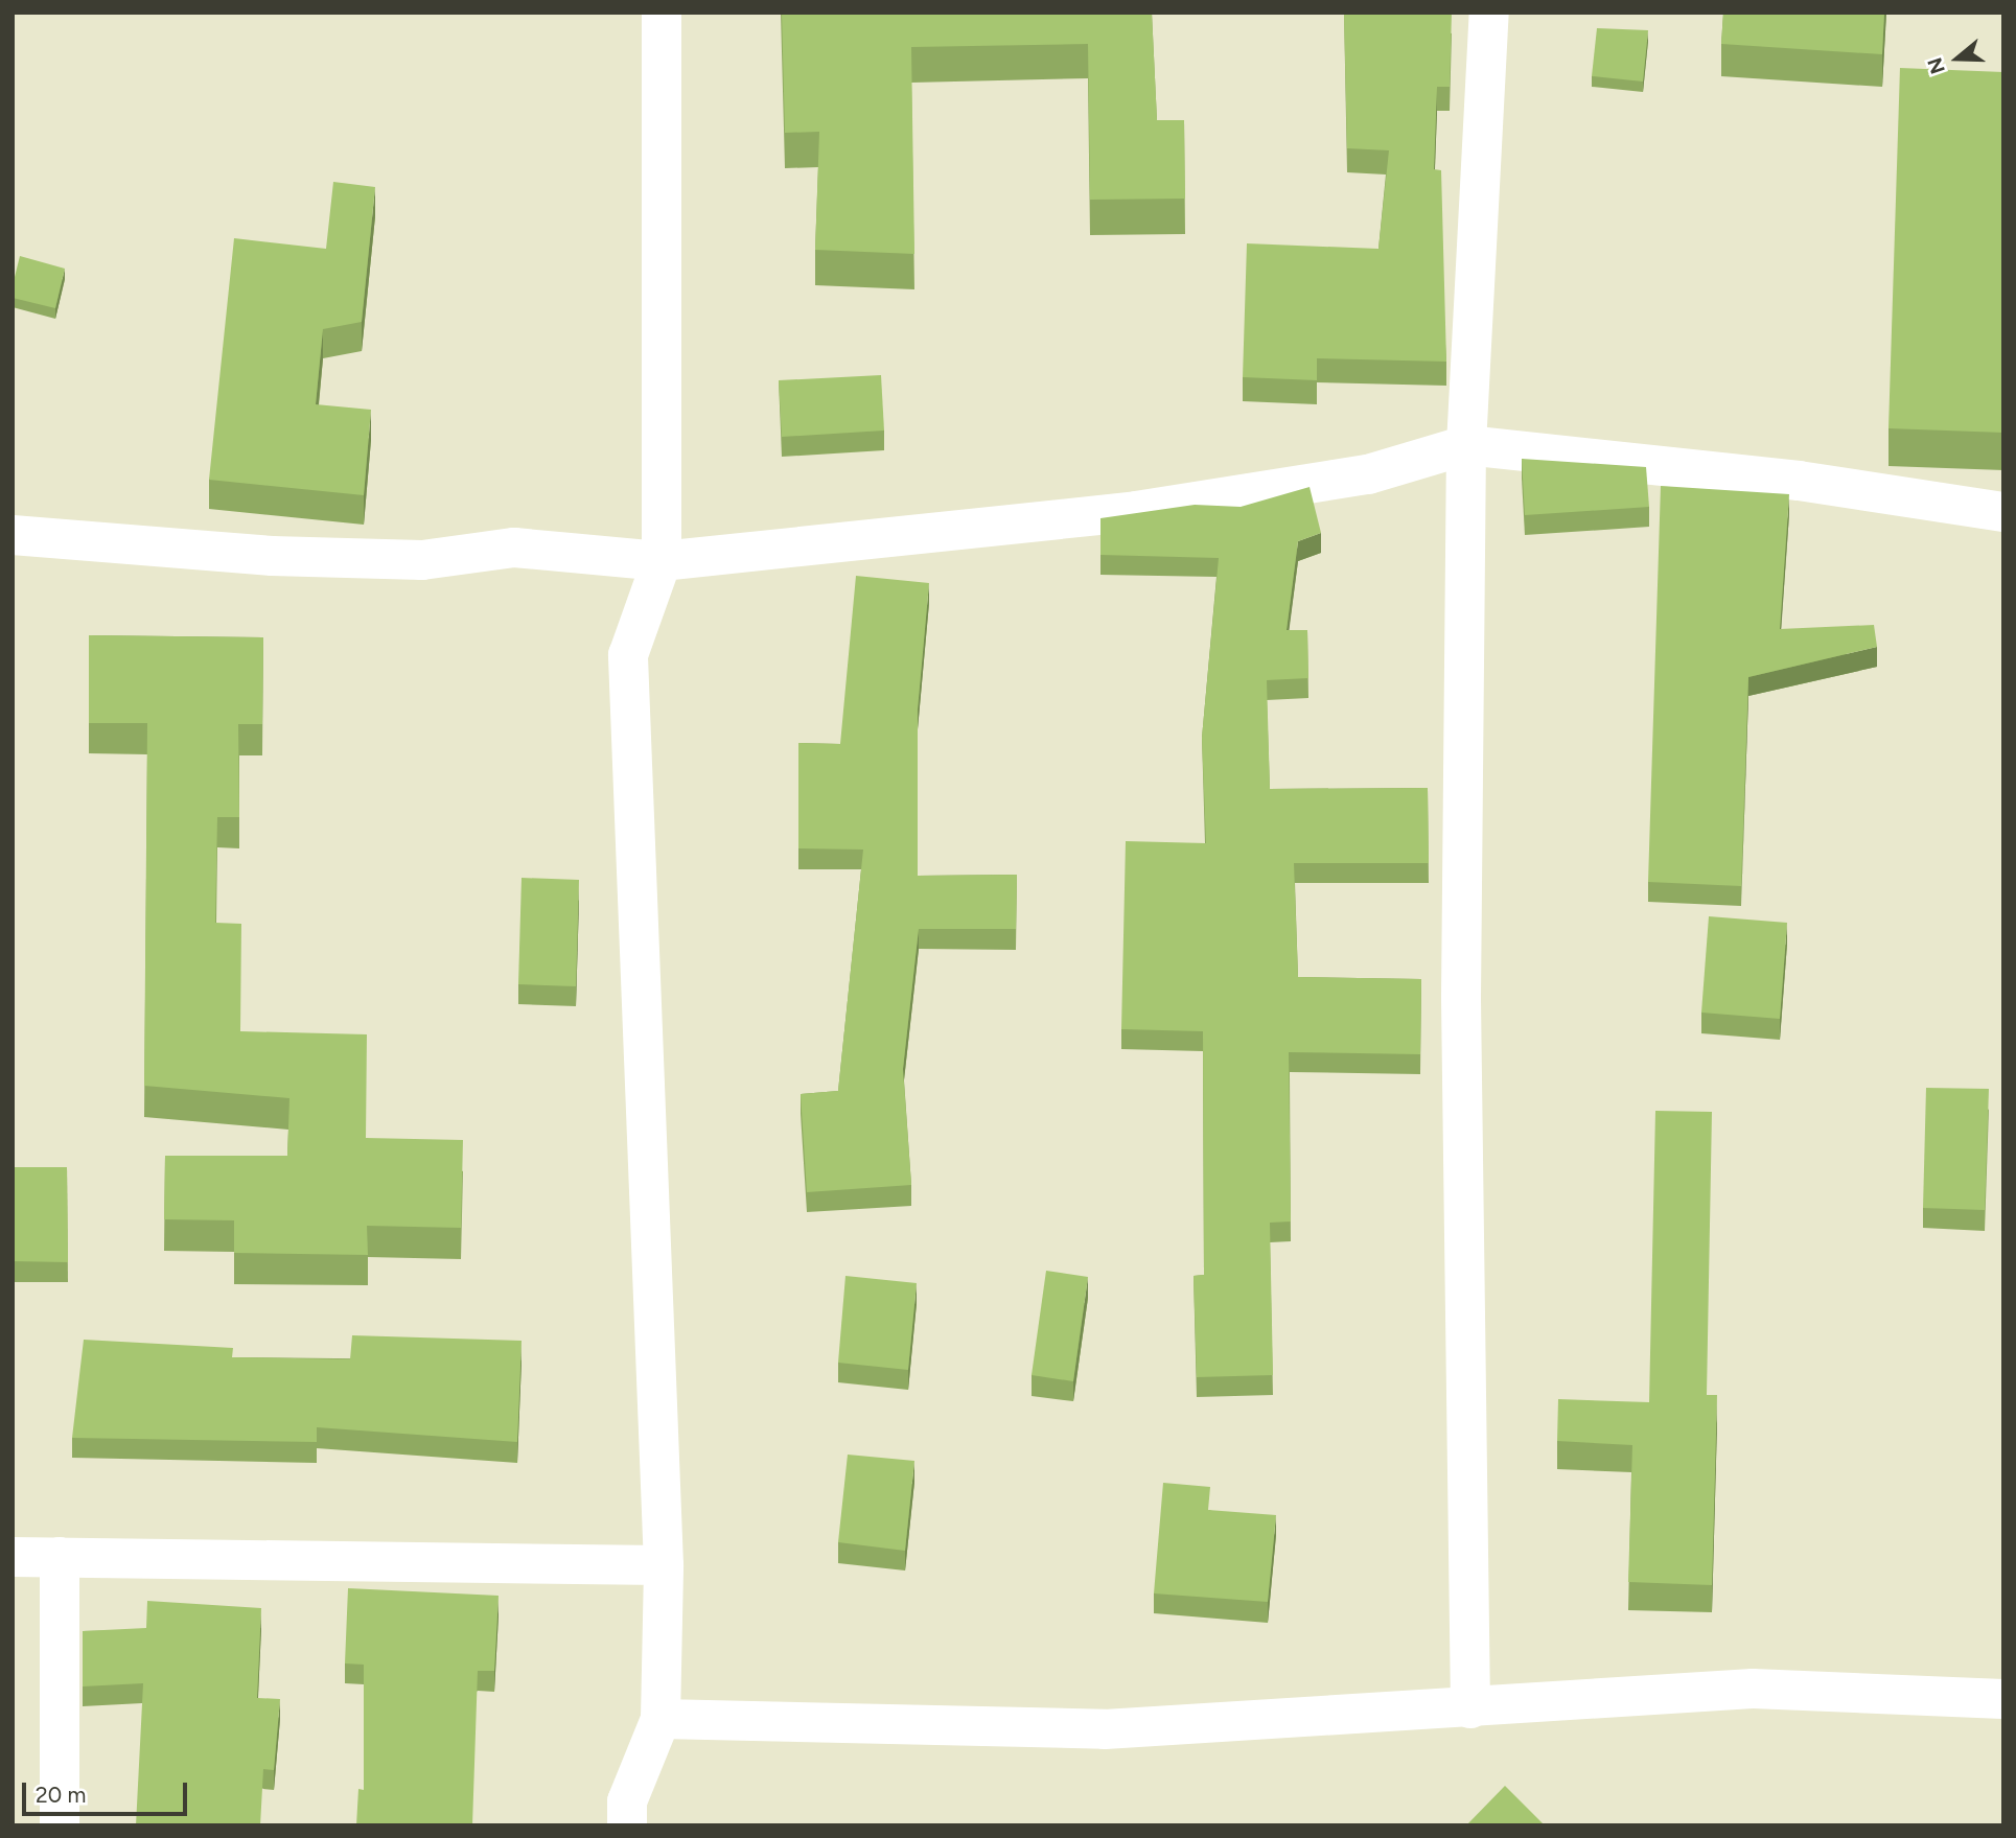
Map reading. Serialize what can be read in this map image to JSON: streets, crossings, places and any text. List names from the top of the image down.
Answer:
{
  "scale_bar": "20 m",
  "north": "left"
}
